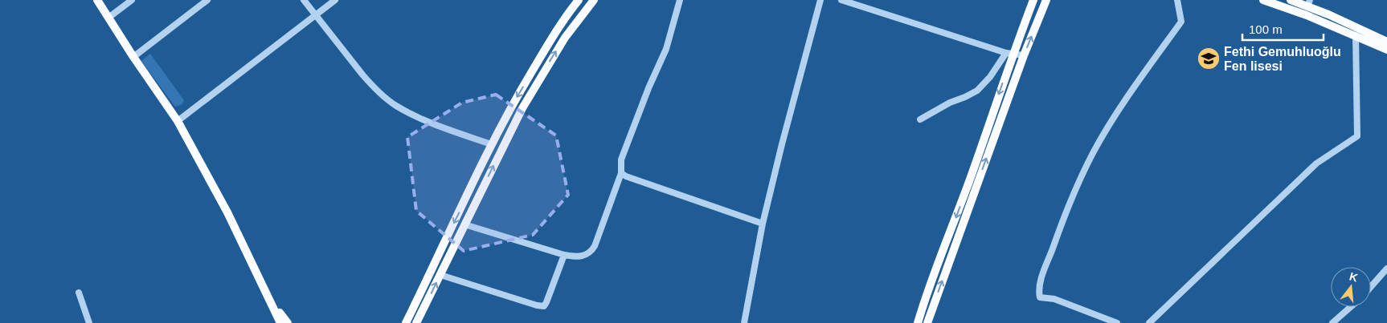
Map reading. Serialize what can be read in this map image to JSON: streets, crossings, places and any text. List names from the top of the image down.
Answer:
{
  "places": {
    "school or university": ["Fethi Gemuhluoğlu Fen lisesi"]
  },
  "scale_bar": "100 m",
  "north": "top"
}
